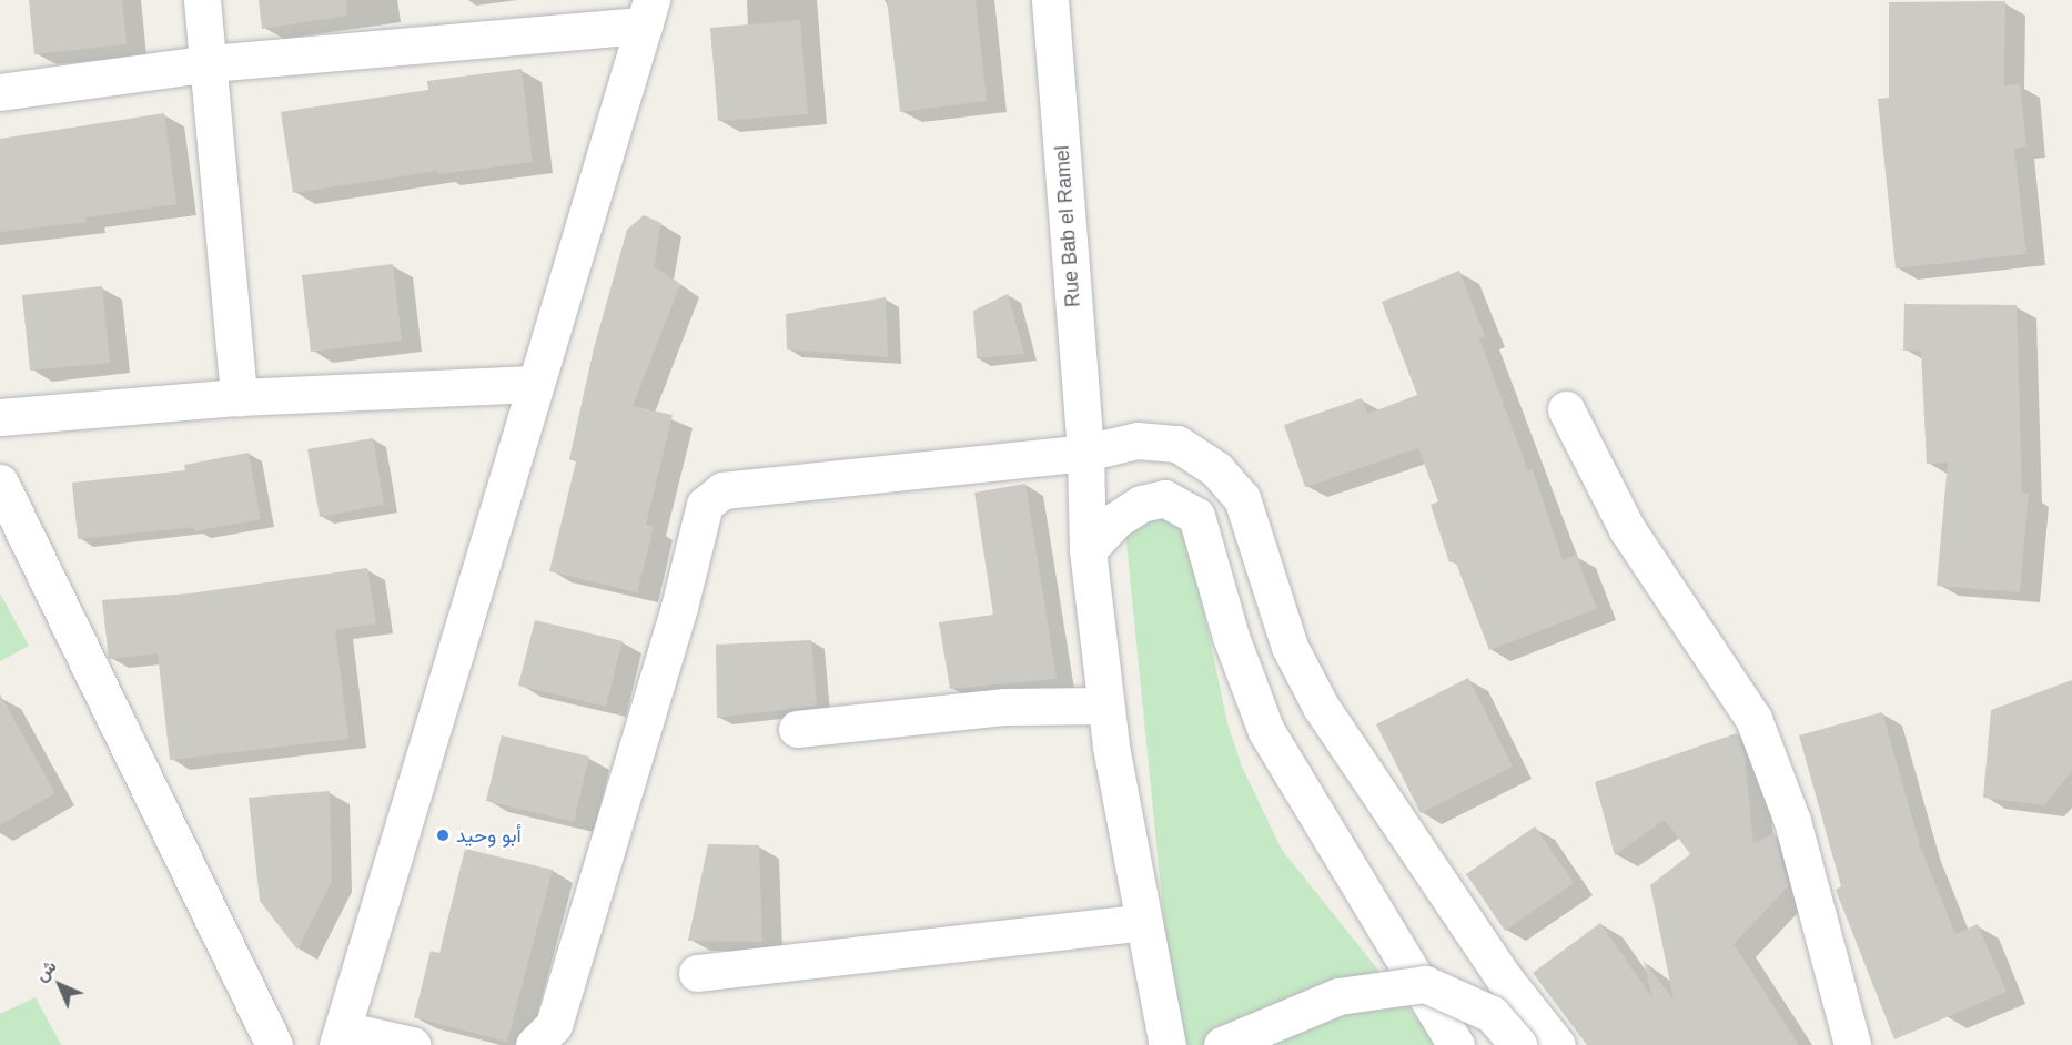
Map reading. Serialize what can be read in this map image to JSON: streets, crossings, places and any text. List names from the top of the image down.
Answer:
{
  "streets": {
    "street": ["Rue Bab el Ramel"]
  },
  "places": ["أبو وحيد"],
  "north": "top left"
}
